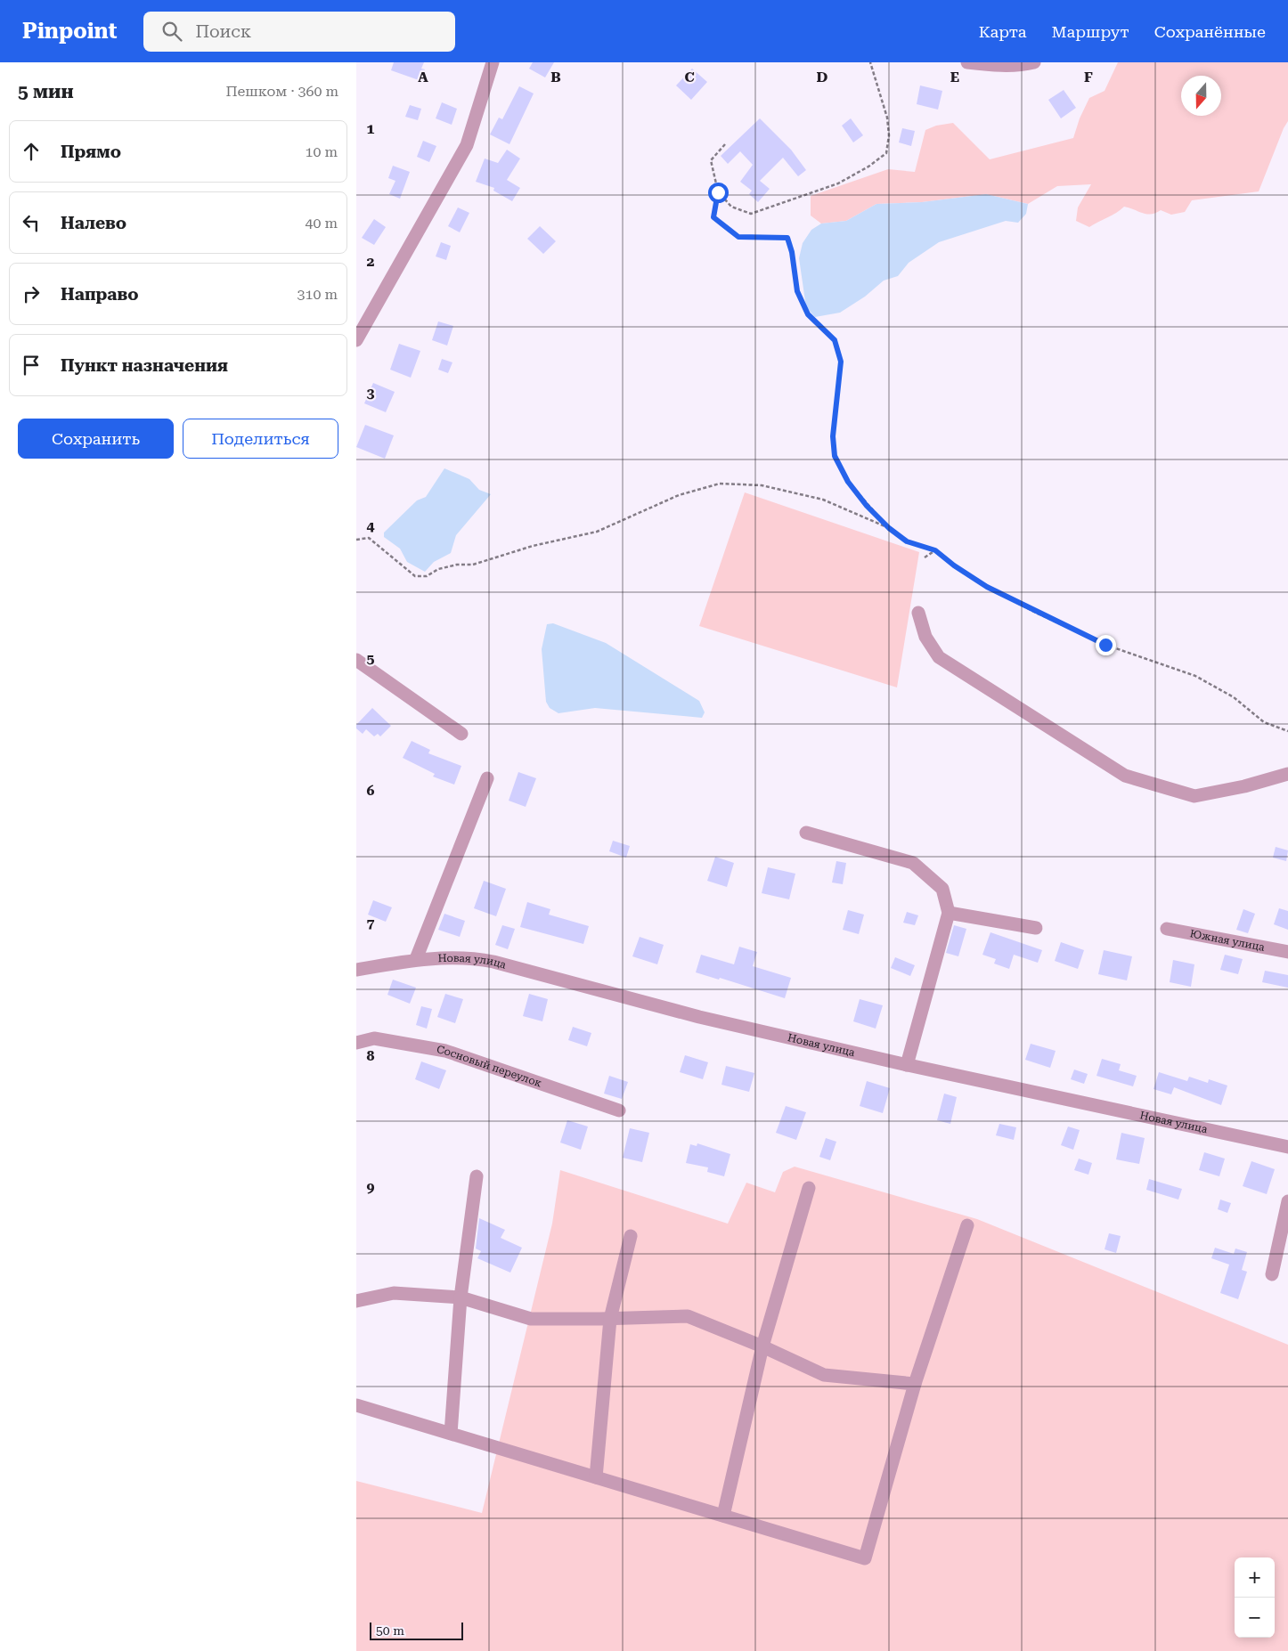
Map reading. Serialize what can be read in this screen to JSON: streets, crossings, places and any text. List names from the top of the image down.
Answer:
{
  "streets": {
    "street": ["Южная улица", "Новая улица", "Сосновый переулок"]
  },
  "scale_bar": "50 m",
  "north": "bottom",
  "page": {
    "header": "Pinpoint",
    "search": "Поиск",
    "nav": ["Карта", "Маршрут", "Сохранённые"],
    "heading": ["5 мин", "Пешком · 360 m"],
    "list": [
      ["Прямо", "10 m"],
      ["Налево", "40 m"],
      ["Направо", "310 m"],
      "Пункт назначения"
    ],
    "buttons": ["Сохранить", "Поделиться"],
    "map_buttons": ["+", "−"],
    "scale": "50 m"
  },
  "grid": {
    "columns": [
      "A",
      "B",
      "C",
      "D",
      "E",
      "F"
    ],
    "rows": [
      "1",
      "2",
      "3",
      "4",
      "5",
      "6",
      "7",
      "8",
      "9"
    ]
  }
}
